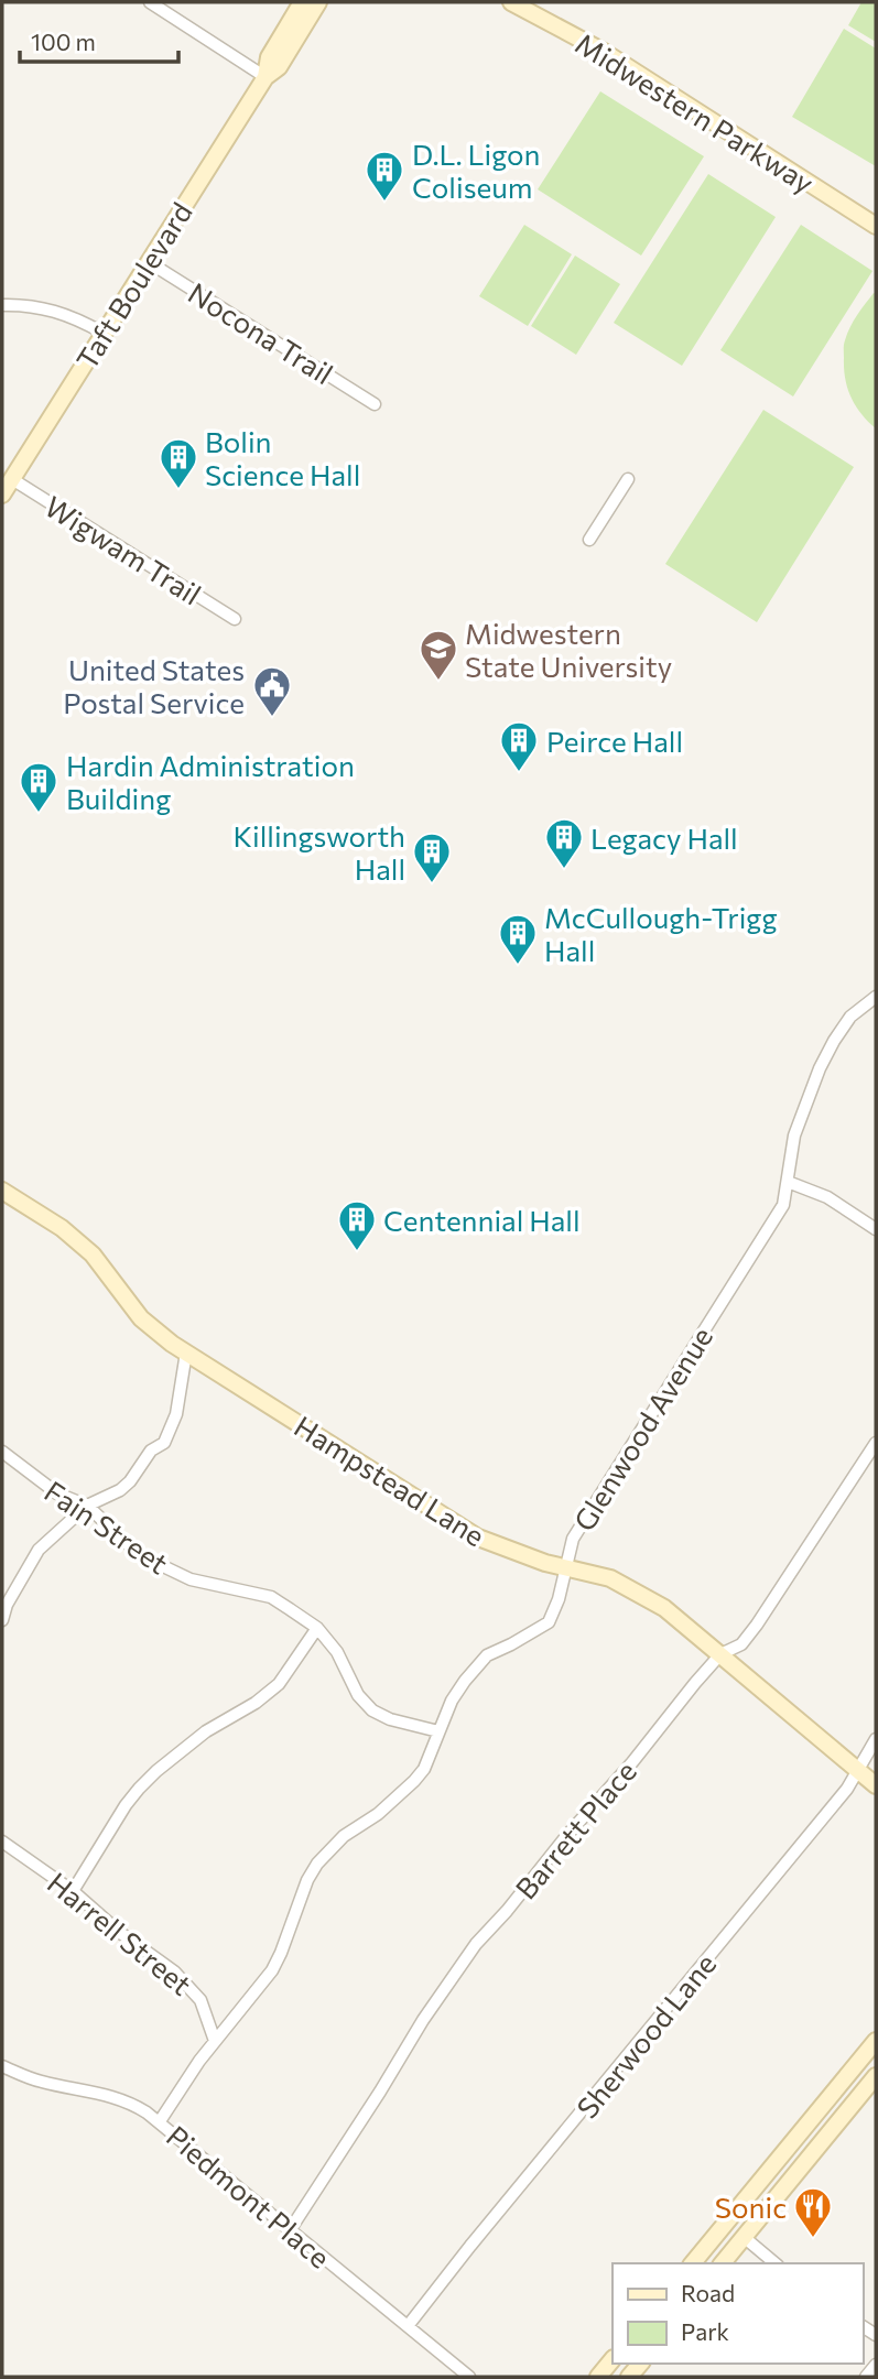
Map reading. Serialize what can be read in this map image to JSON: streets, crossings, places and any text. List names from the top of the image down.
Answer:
{
  "streets": {
    "street": [
      "Midwestern Parkway",
      "Taft Boulevard",
      "Nocona Trail",
      "Wigwam Trail",
      "Glenwood Avenue",
      "Hampstead Lane",
      "Fain Street",
      "Barrett Place",
      "Harrell Street",
      "Sherwood Lane",
      "Piedmont Place"
    ]
  },
  "crossings": [
    ["Taft Boulevard", "Nocona Trail"],
    ["Taft Boulevard", "Wigwam Trail"],
    ["Glenwood Avenue", "Hampstead Lane"],
    ["Glenwood Avenue", "Fain Street"],
    ["Glenwood Avenue", "Harrell Street"],
    ["Glenwood Avenue", "Piedmont Place"],
    ["Hampstead Lane", "Barrett Place"],
    ["Hampstead Lane", "Sherwood Lane"],
    ["Barrett Place", "Piedmont Place"],
    ["Sherwood Lane", "Piedmont Place"]
  ],
  "places": {
    "building": [
      "D.L. Ligon Coliseum",
      "Bolin Science Hall",
      "Peirce Hall",
      "Hardin Administration Building",
      "Legacy Hall",
      "Killingsworth Hall",
      "McCullough-Trigg Hall",
      "Centennial Hall"
    ],
    "school or university": ["Midwestern State University"],
    "public building": ["United States Postal Service"],
    "restaurant": ["Sonic"]
  },
  "legend": ["Road", "Park"],
  "scale_bar": "100 m"
}
